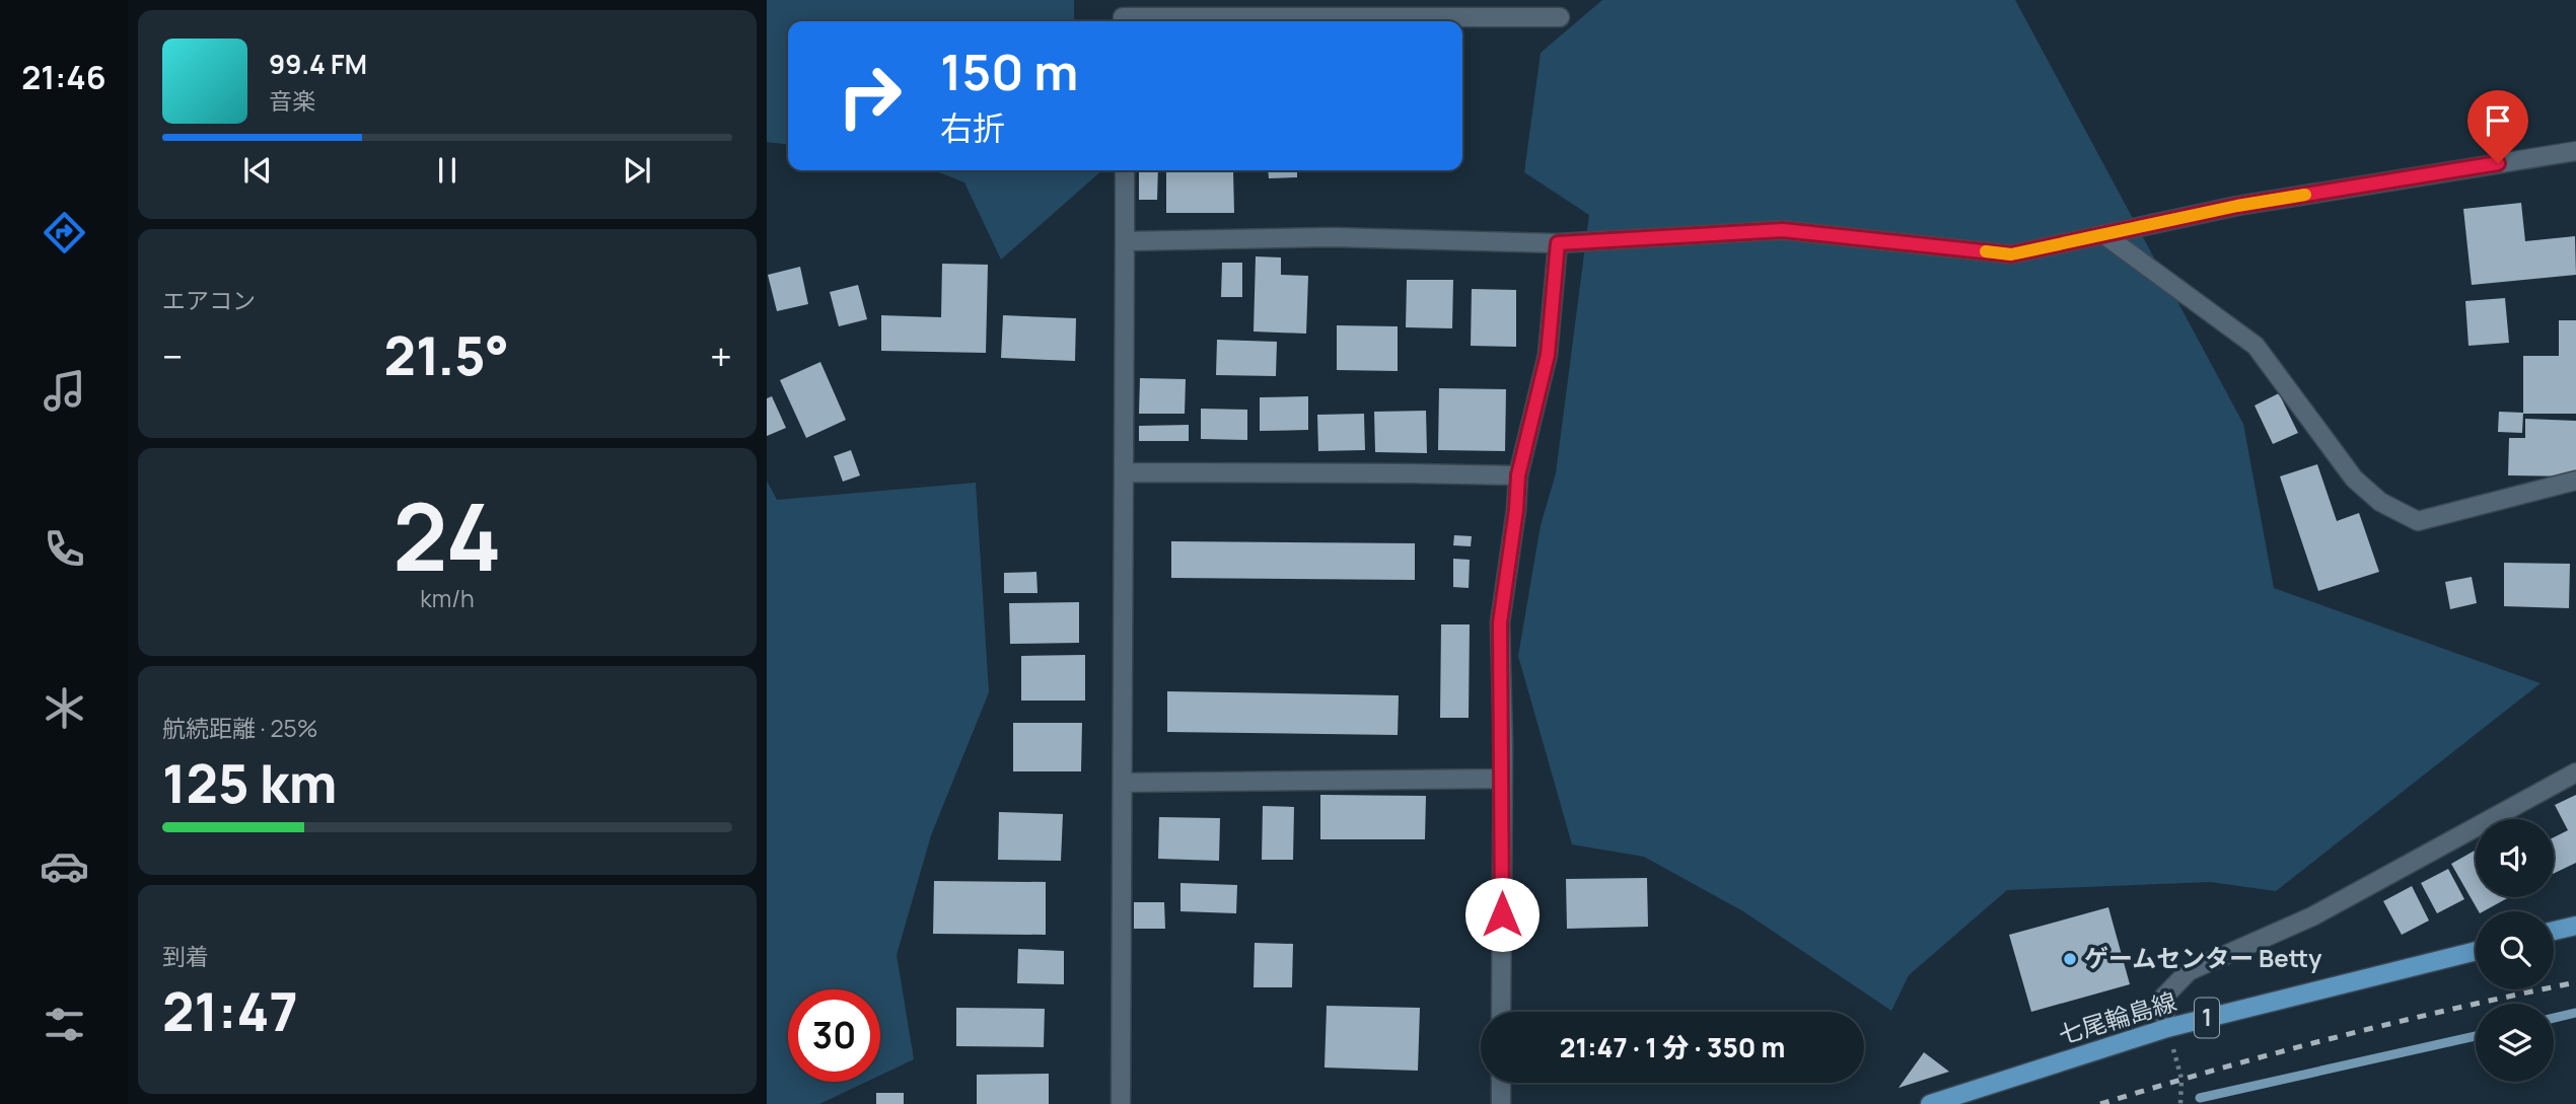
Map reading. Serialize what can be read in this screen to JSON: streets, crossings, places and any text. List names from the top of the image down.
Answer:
{
  "streets": {
    "main road": ["1", "七尾輪島線"]
  },
  "places": ["ゲームセンター Betty"],
  "page": {
    "tabs": "21:46",
    "turn": ["150 m", "右折"],
    "song": ["99.4 FM", "音楽"],
    "tile": [
      "エアコン",
      ["24", "km/h"],
      ["航続距離 · 25%", "125 km"],
      ["到着", "21:47"]
    ],
    "heat": ["−", "21.5°", "+"],
    "limit": "30",
    "trip": "21:47 · 1 分 · 350 m"
  }
}
